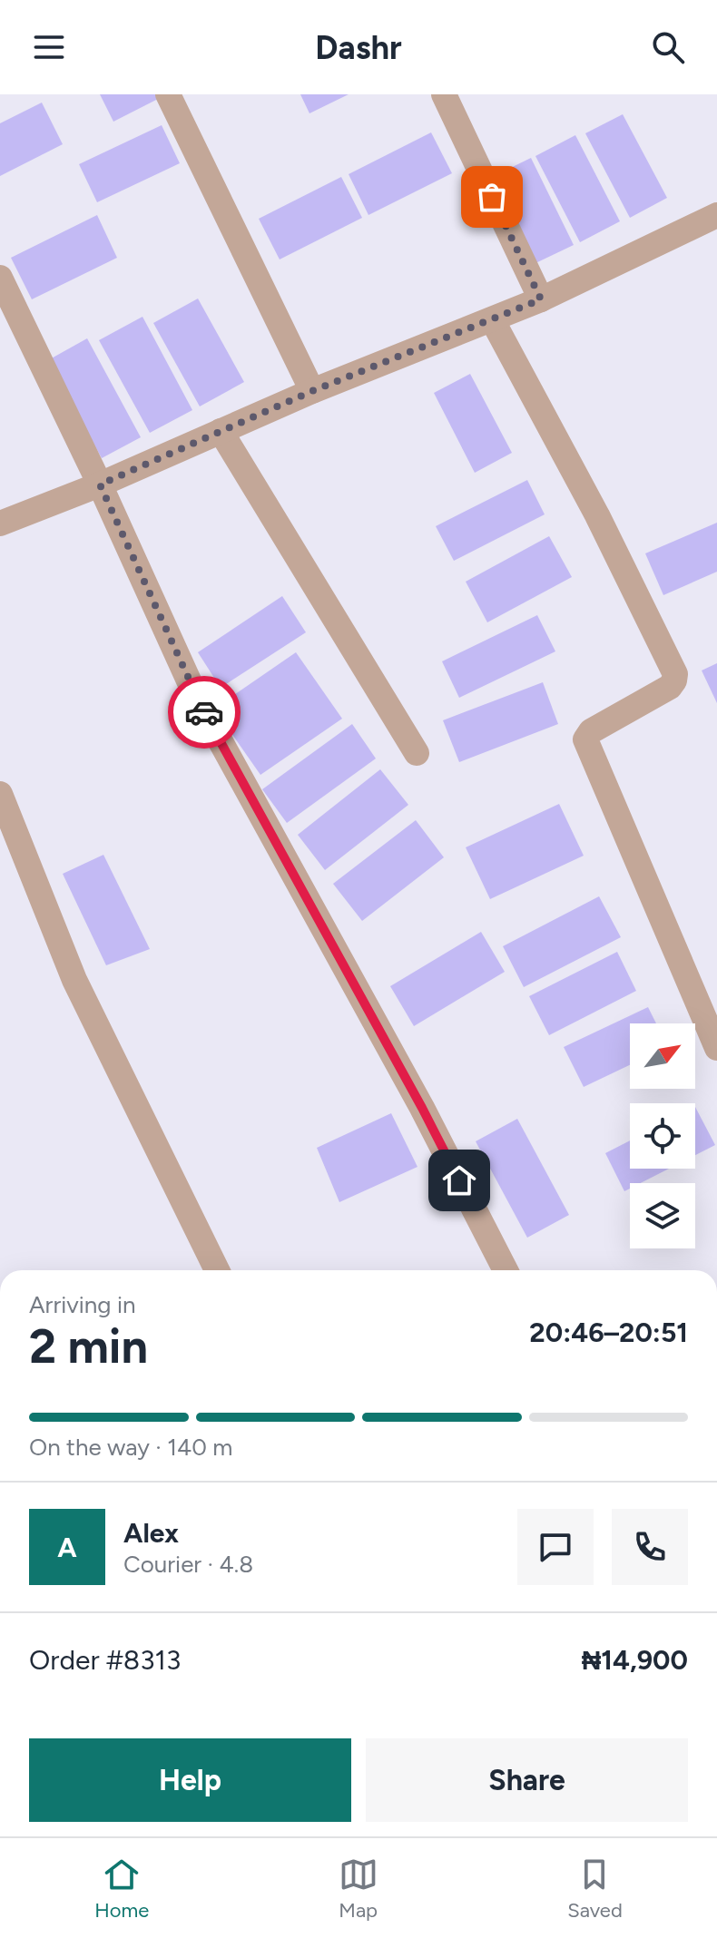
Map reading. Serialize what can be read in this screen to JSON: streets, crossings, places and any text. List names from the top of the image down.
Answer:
{
  "north": "top right",
  "page": {
    "header": "Dashr",
    "heading": ["2 min", "Arriving in", "20:46–20:51"],
    "panel": [
      "Alex",
      "Courier · 4.8",
      "Order #8313",
      "₦14,900"
    ],
    "bar": "On the way · 140 m",
    "round": "A",
    "buttons": ["Help", "Share"],
    "tabs": ["Home", "Map", "Saved"]
  }
}
